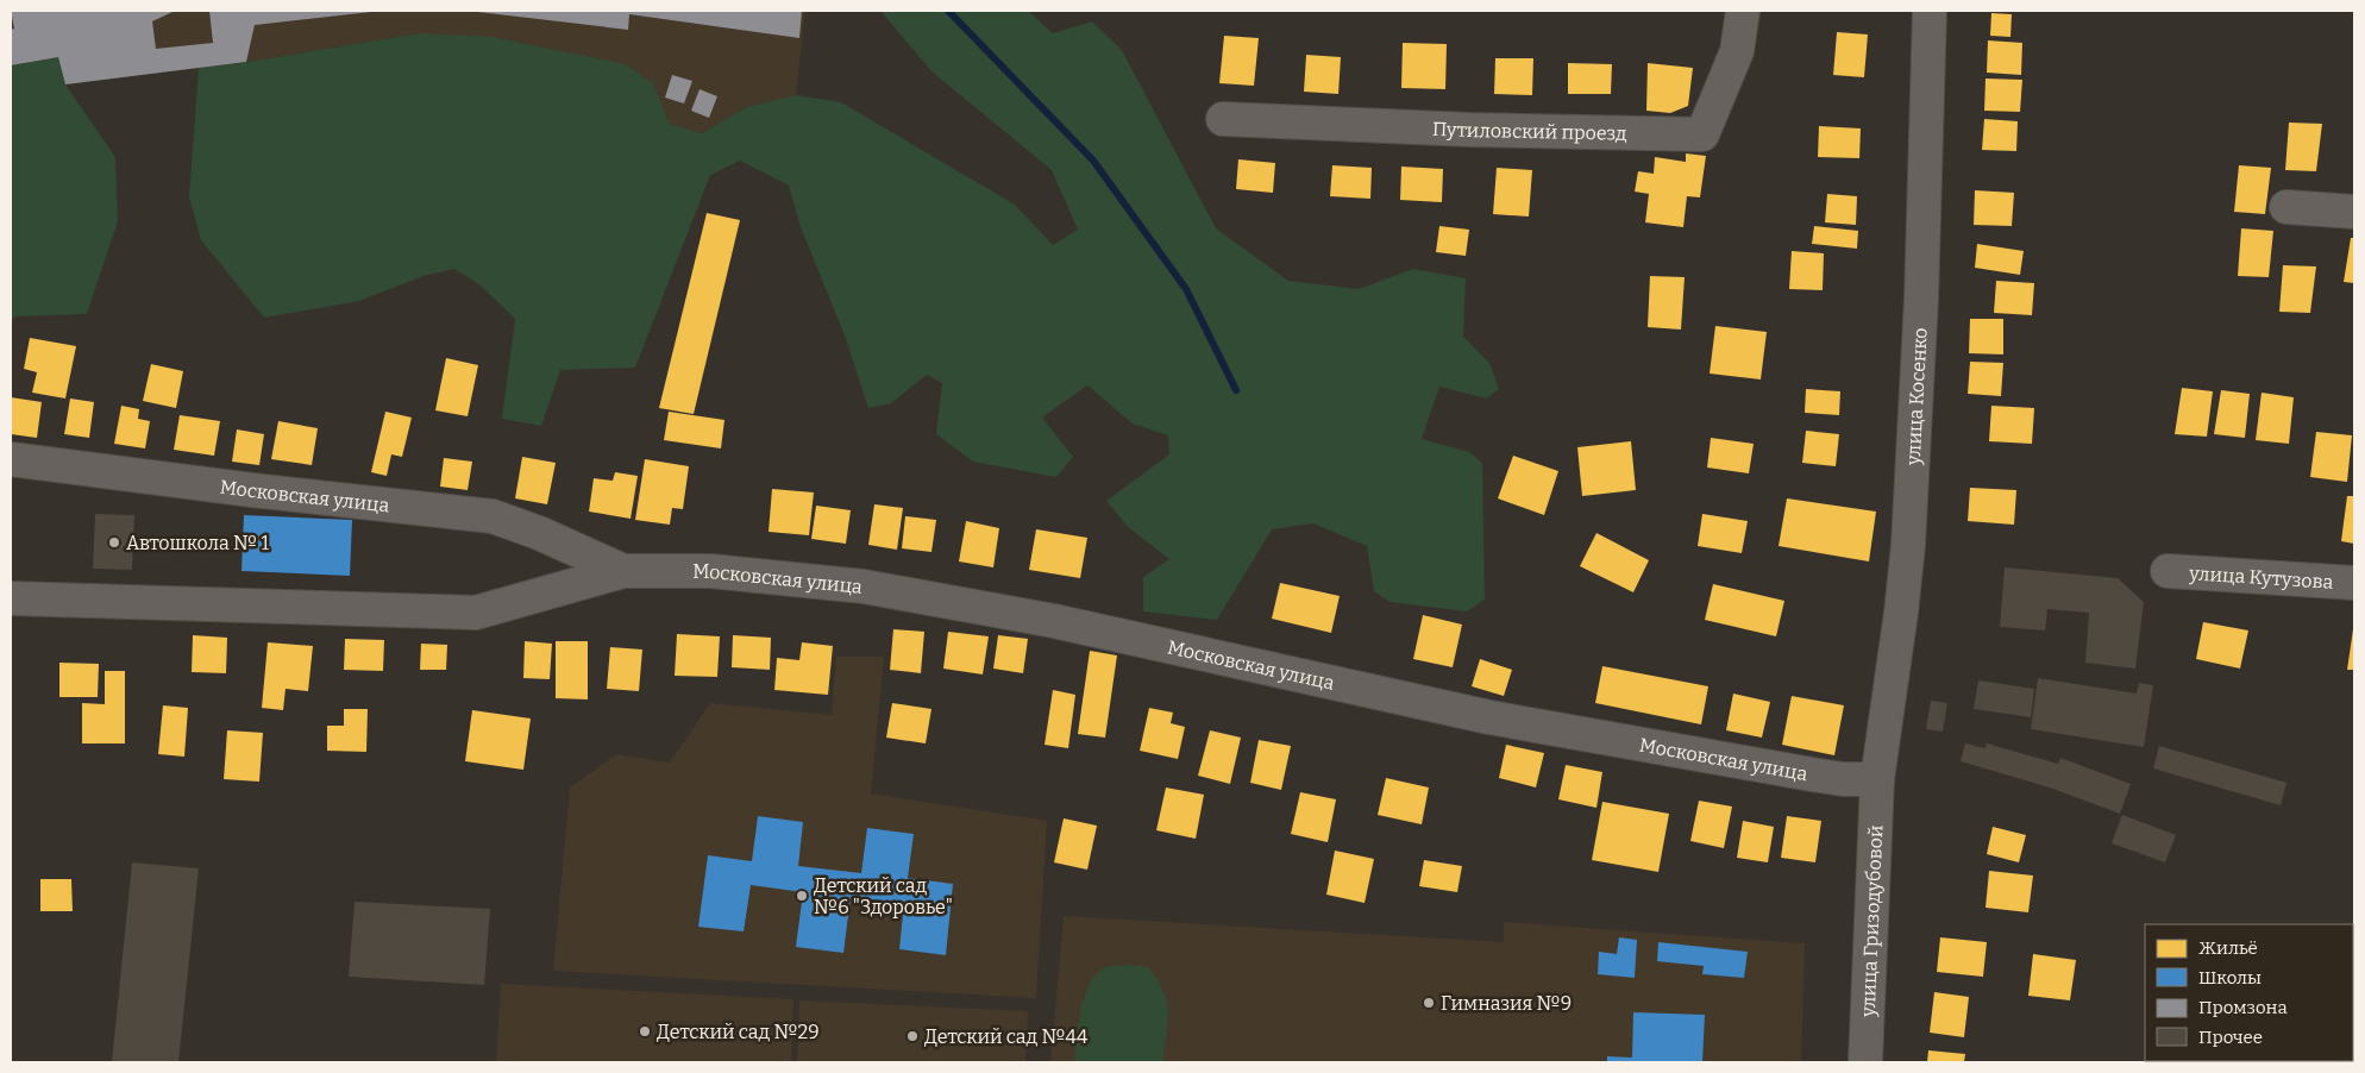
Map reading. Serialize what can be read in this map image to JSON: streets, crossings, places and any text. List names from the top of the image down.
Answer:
{
  "streets": {
    "street": [
      "Путиловский проезд",
      "улица Косенко",
      "Московская улица",
      "улица Кутузова",
      "улица Гризодубовой"
    ]
  },
  "crossings": [
    ["улица Косенко", "Московская улица"],
    ["улица Косенко", "улица Гризодубовой"],
    ["Московская улица", "улица Гризодубовой"]
  ],
  "places": [
    "Автошкола № 1",
    "Детский сад №6 \"Здоровье\"",
    "Гимназия №9",
    "Детский сад №29",
    "Детский сад №44"
  ],
  "legend": [
    "Жильё",
    "Школы",
    "Промзона",
    "Прочее"
  ]
}
